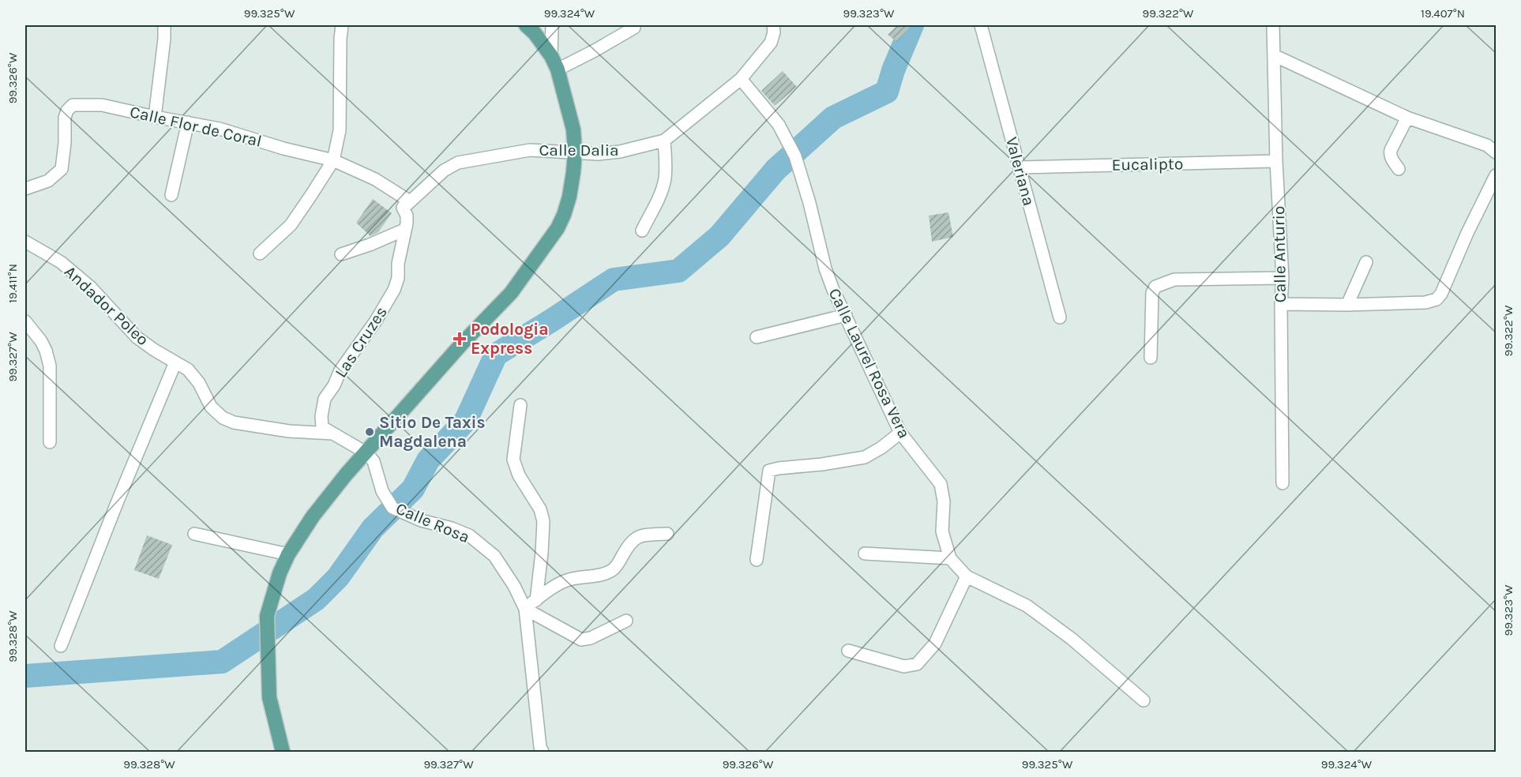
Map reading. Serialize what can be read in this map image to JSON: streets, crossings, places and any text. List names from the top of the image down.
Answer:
{
  "streets": {
    "street": [
      "Calle Flor de Coral",
      "Calle Dalia",
      "Eucalipto",
      "Valeriana",
      "Calle Anturio",
      "Andador Poleo",
      "Las Cruzes",
      "Calle Laurel Rosa Vera",
      "Calle Rosa"
    ]
  },
  "crossings": [
    ["Calle Flor de Coral", "Calle Dalia"],
    ["Calle Flor de Coral", "Las Cruzes"],
    ["Calle Dalia", "Las Cruzes"],
    ["Calle Dalia", "Calle Laurel Rosa Vera"],
    ["Eucalipto", "Valeriana"],
    ["Eucalipto", "Calle Anturio"],
    ["Andador Poleo", "Las Cruzes"],
    ["Las Cruzes", "Calle Rosa"]
  ],
  "places": {
    "health": ["Podologia Express"],
    "other": ["Sitio De Taxis Magdalena"]
  },
  "coordinates": [
    "99.325°W",
    "99.324°W",
    "99.323°W",
    "99.322°W",
    "19.407°N",
    "99.326°W",
    "19.411°N",
    "99.327°W",
    "99.328°W"
  ]
}
